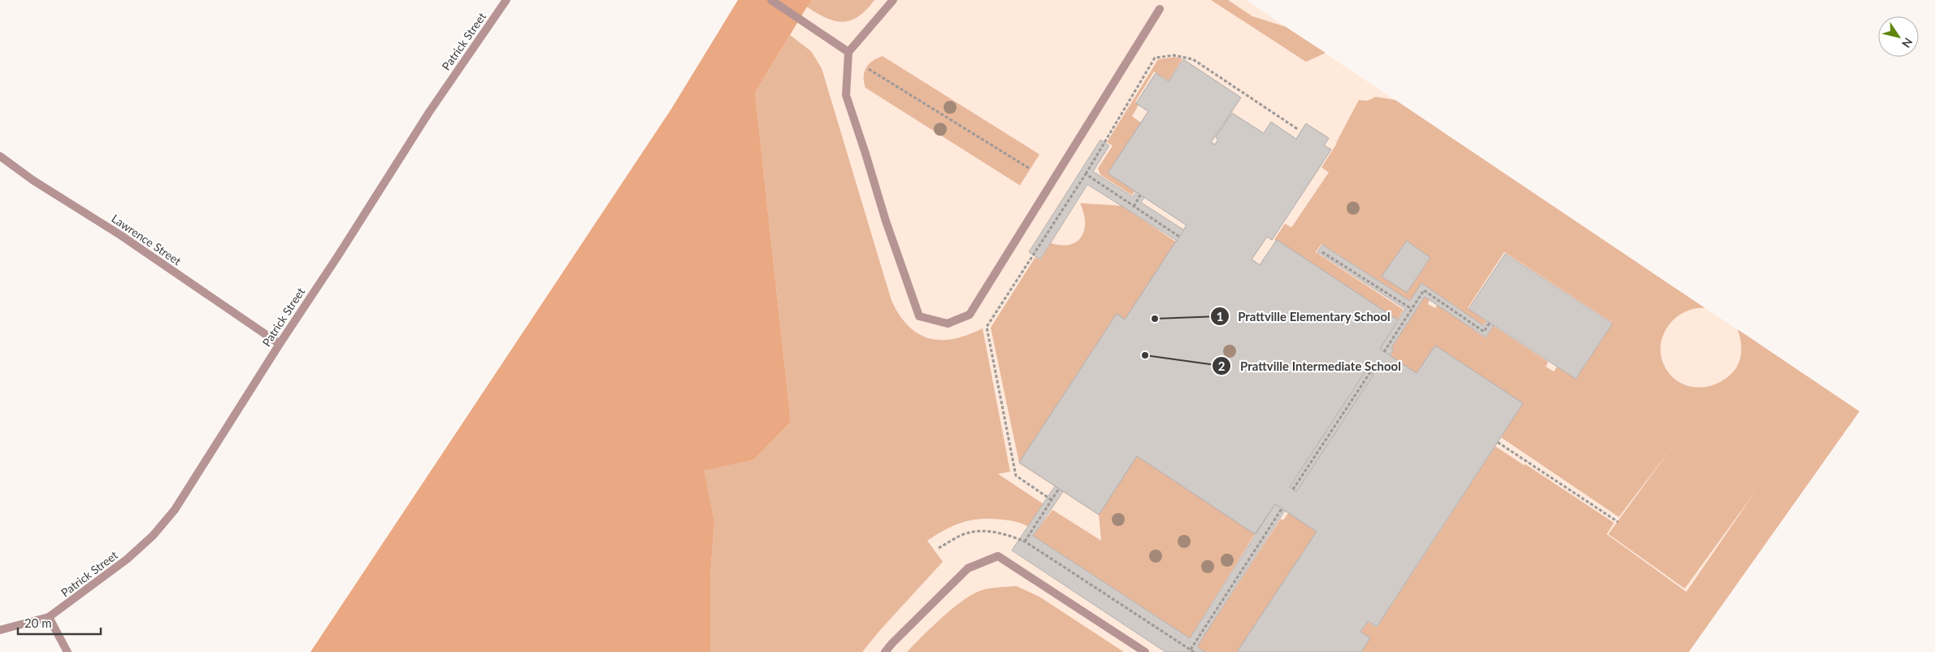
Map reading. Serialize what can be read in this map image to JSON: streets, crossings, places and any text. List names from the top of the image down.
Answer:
{
  "streets": {
    "street": ["Patrick Street", "Lawrence Street"]
  },
  "crossings": [
    ["Patrick Street", "Lawrence Street"]
  ],
  "places": ["Prattville Elementary School", "Prattville Intermediate School"],
  "scale_bar": "20 m",
  "north": "bottom right"
}
